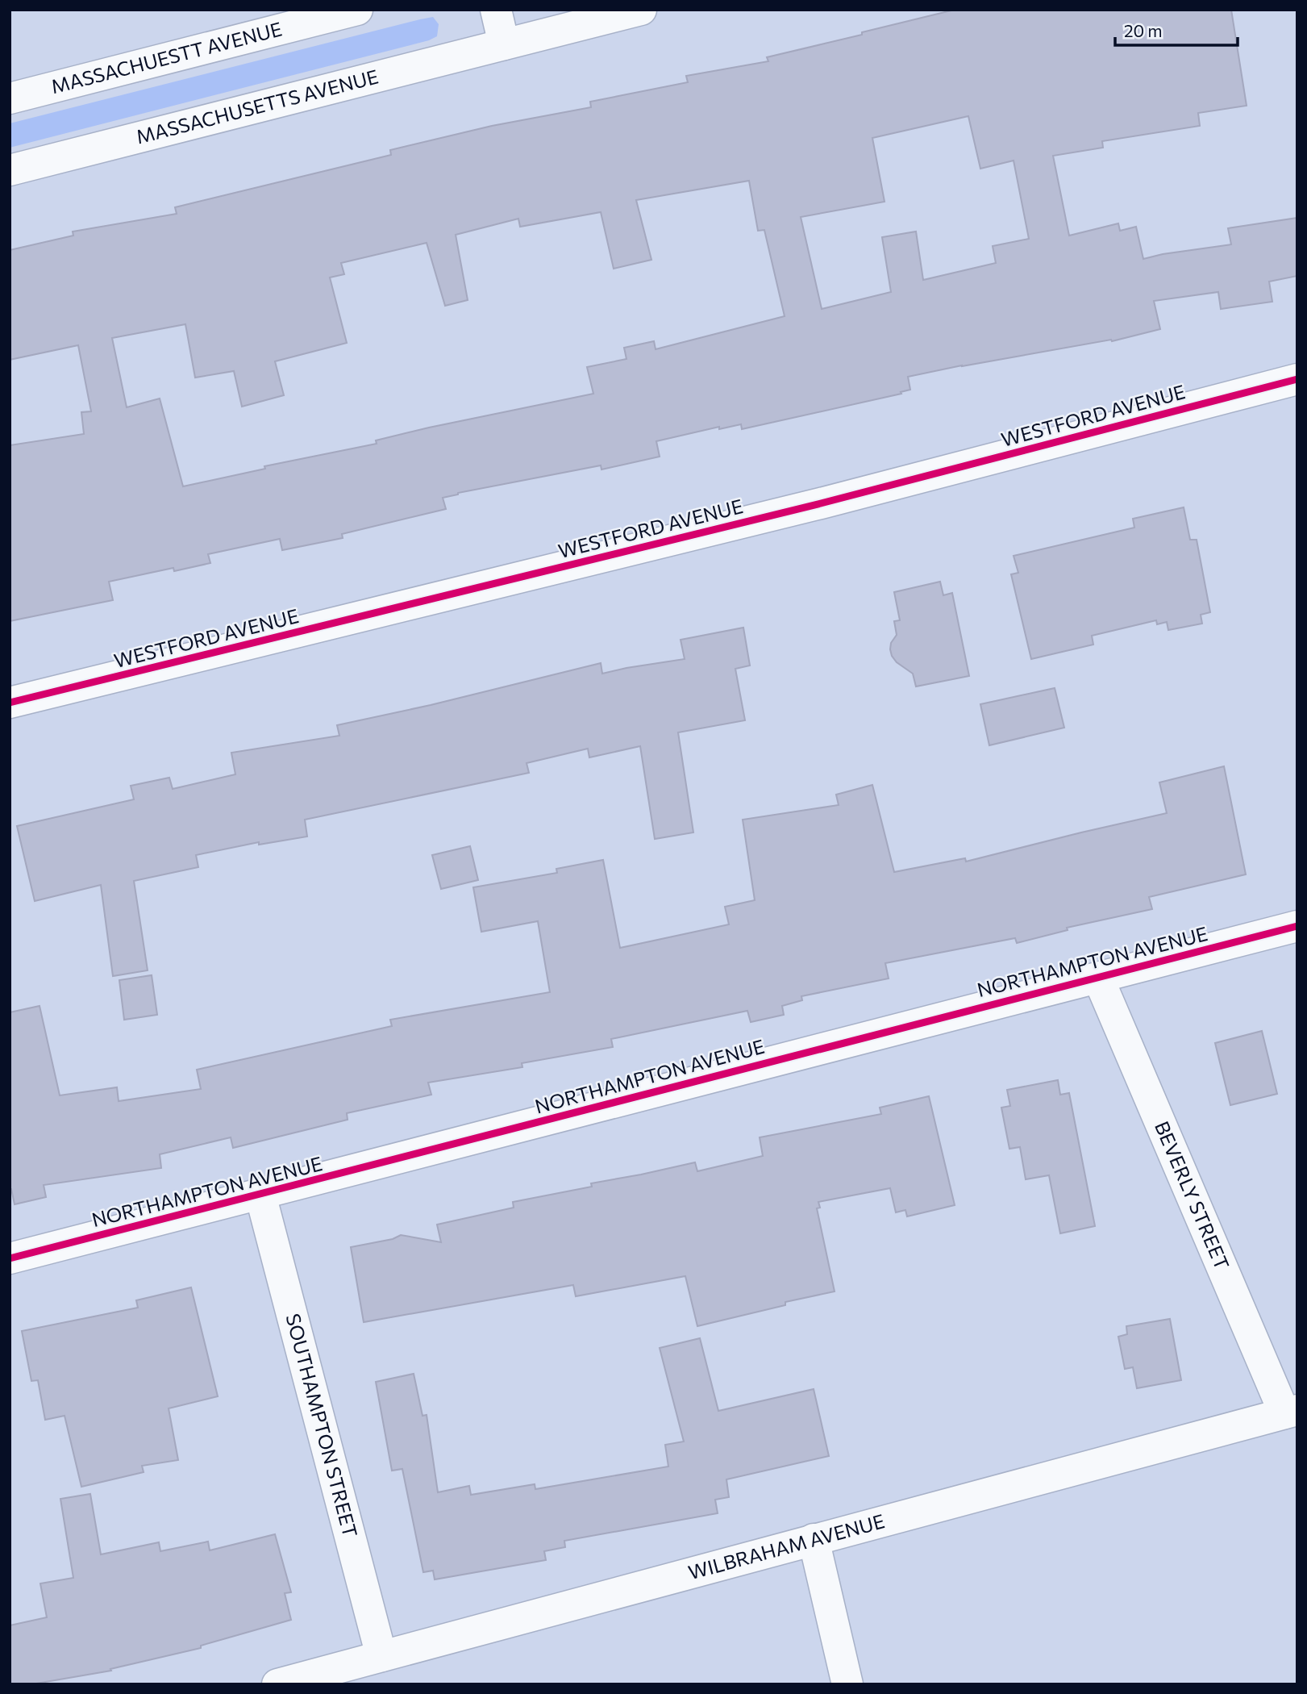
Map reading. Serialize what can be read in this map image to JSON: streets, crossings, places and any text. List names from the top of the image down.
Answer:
{
  "streets": {
    "street": [
      "MASSACHUESTT AVENUE",
      "MASSACHUSETTS AVENUE",
      "WESTFORD AVENUE",
      "NORTHAMPTON AVENUE",
      "BEVERLY STREET",
      "SOUTHAMPTON STREET",
      "WILBRAHAM AVENUE"
    ]
  },
  "crossings": [
    ["NORTHAMPTON AVENUE", "BEVERLY STREET"],
    ["NORTHAMPTON AVENUE", "SOUTHAMPTON STREET"],
    ["BEVERLY STREET", "WILBRAHAM AVENUE"],
    ["SOUTHAMPTON STREET", "WILBRAHAM AVENUE"]
  ],
  "scale_bar": "20 m"
}
